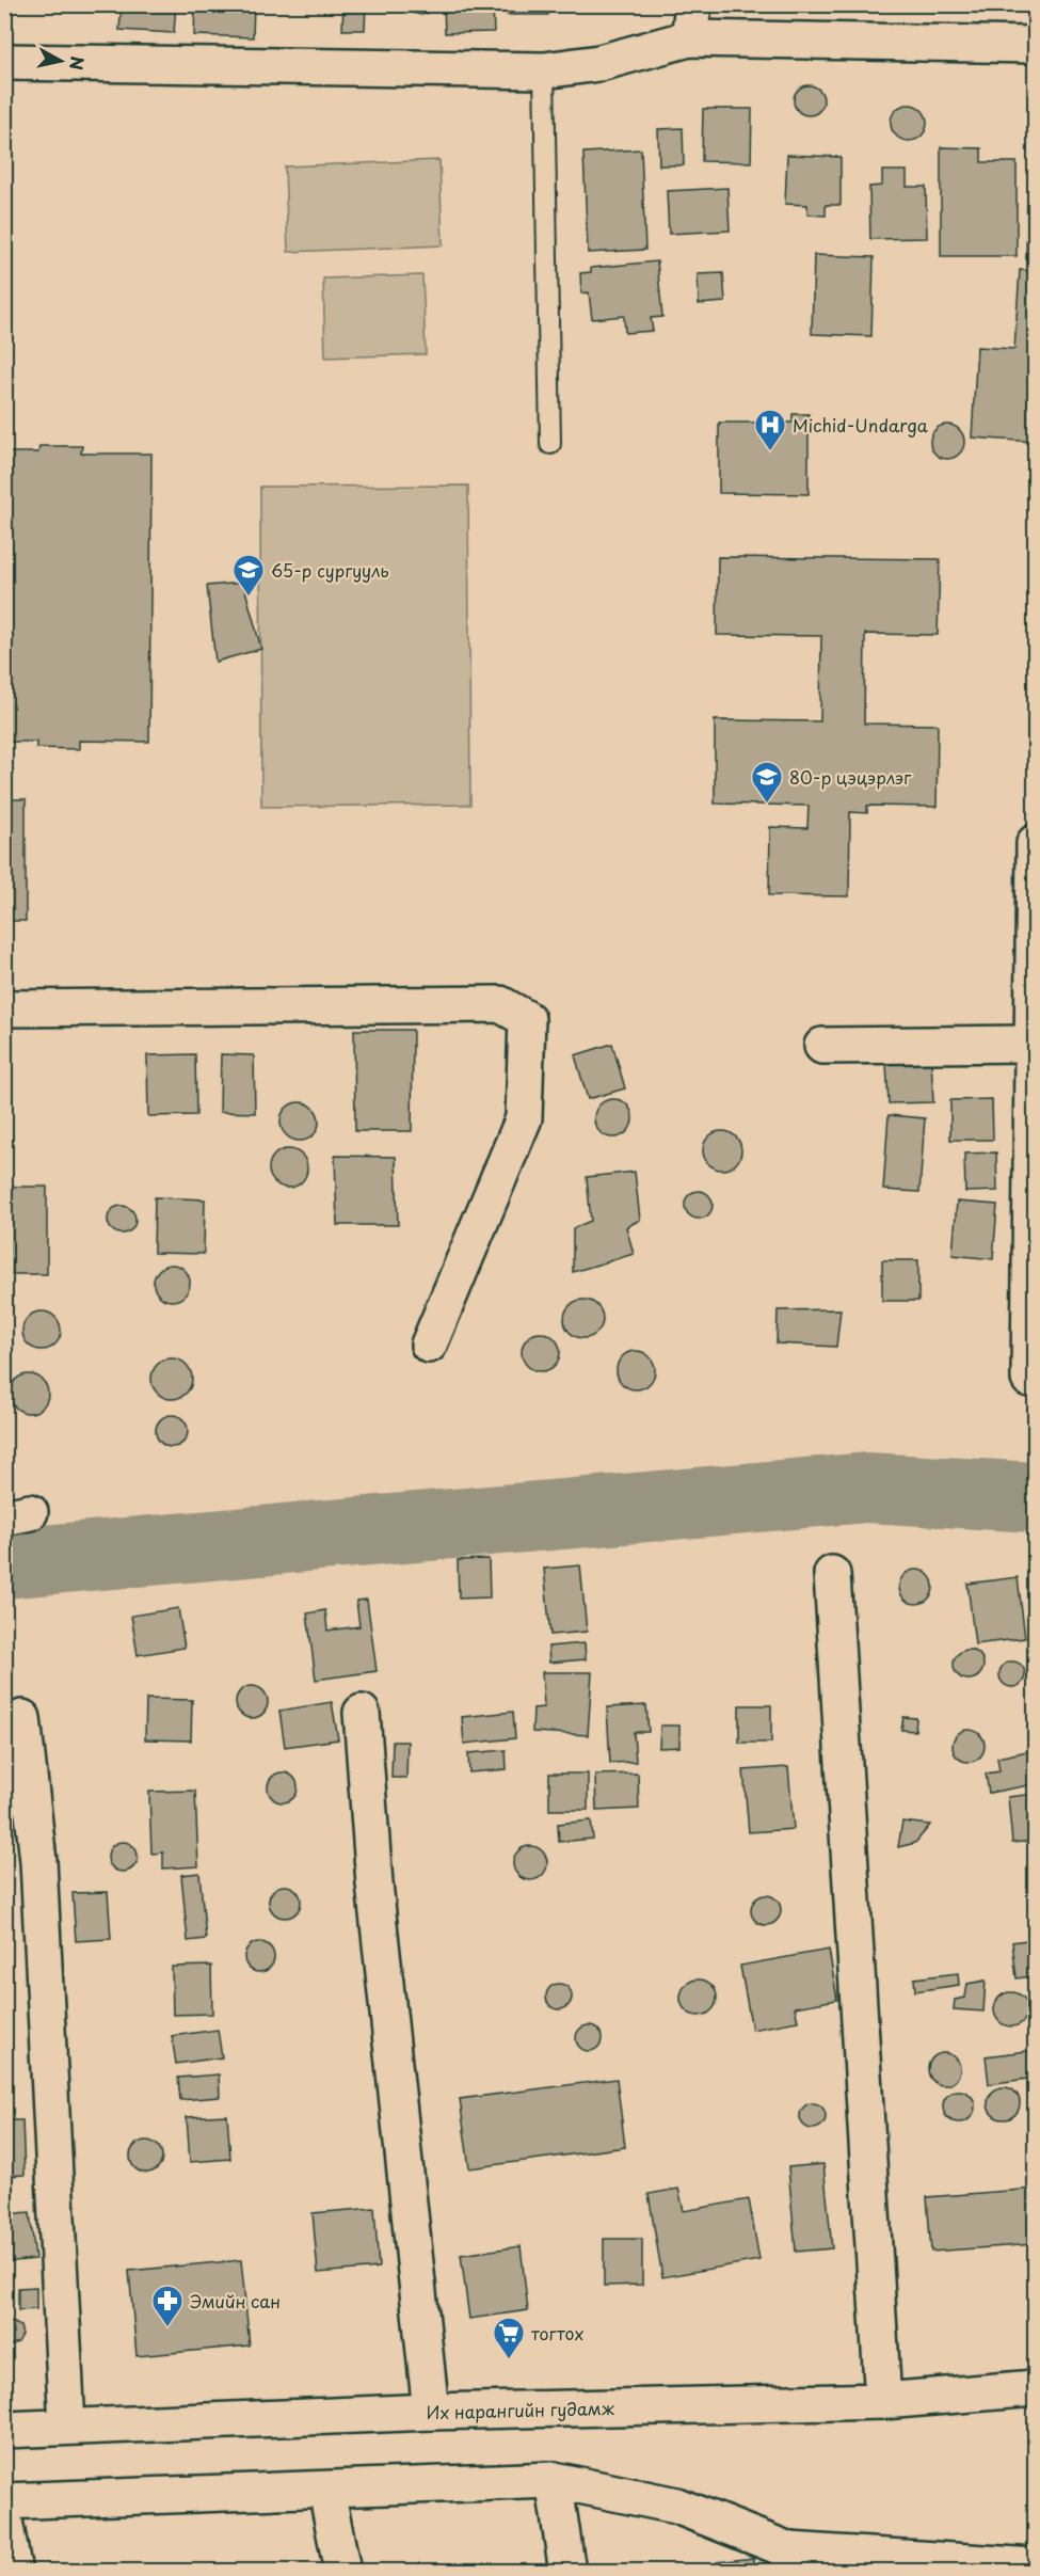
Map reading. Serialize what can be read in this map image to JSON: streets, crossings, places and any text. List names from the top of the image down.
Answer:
{
  "streets": {
    "street": ["Их нарангийн гудамж"]
  },
  "places": {
    "hospital": ["Michid-Undarga"],
    "school or university": ["65-р сургууль", "80-р цэцэрлэг"],
    "pharmacy": ["Эмийн сан"],
    "supermarket": ["тогтох"]
  },
  "north": "right"
}
